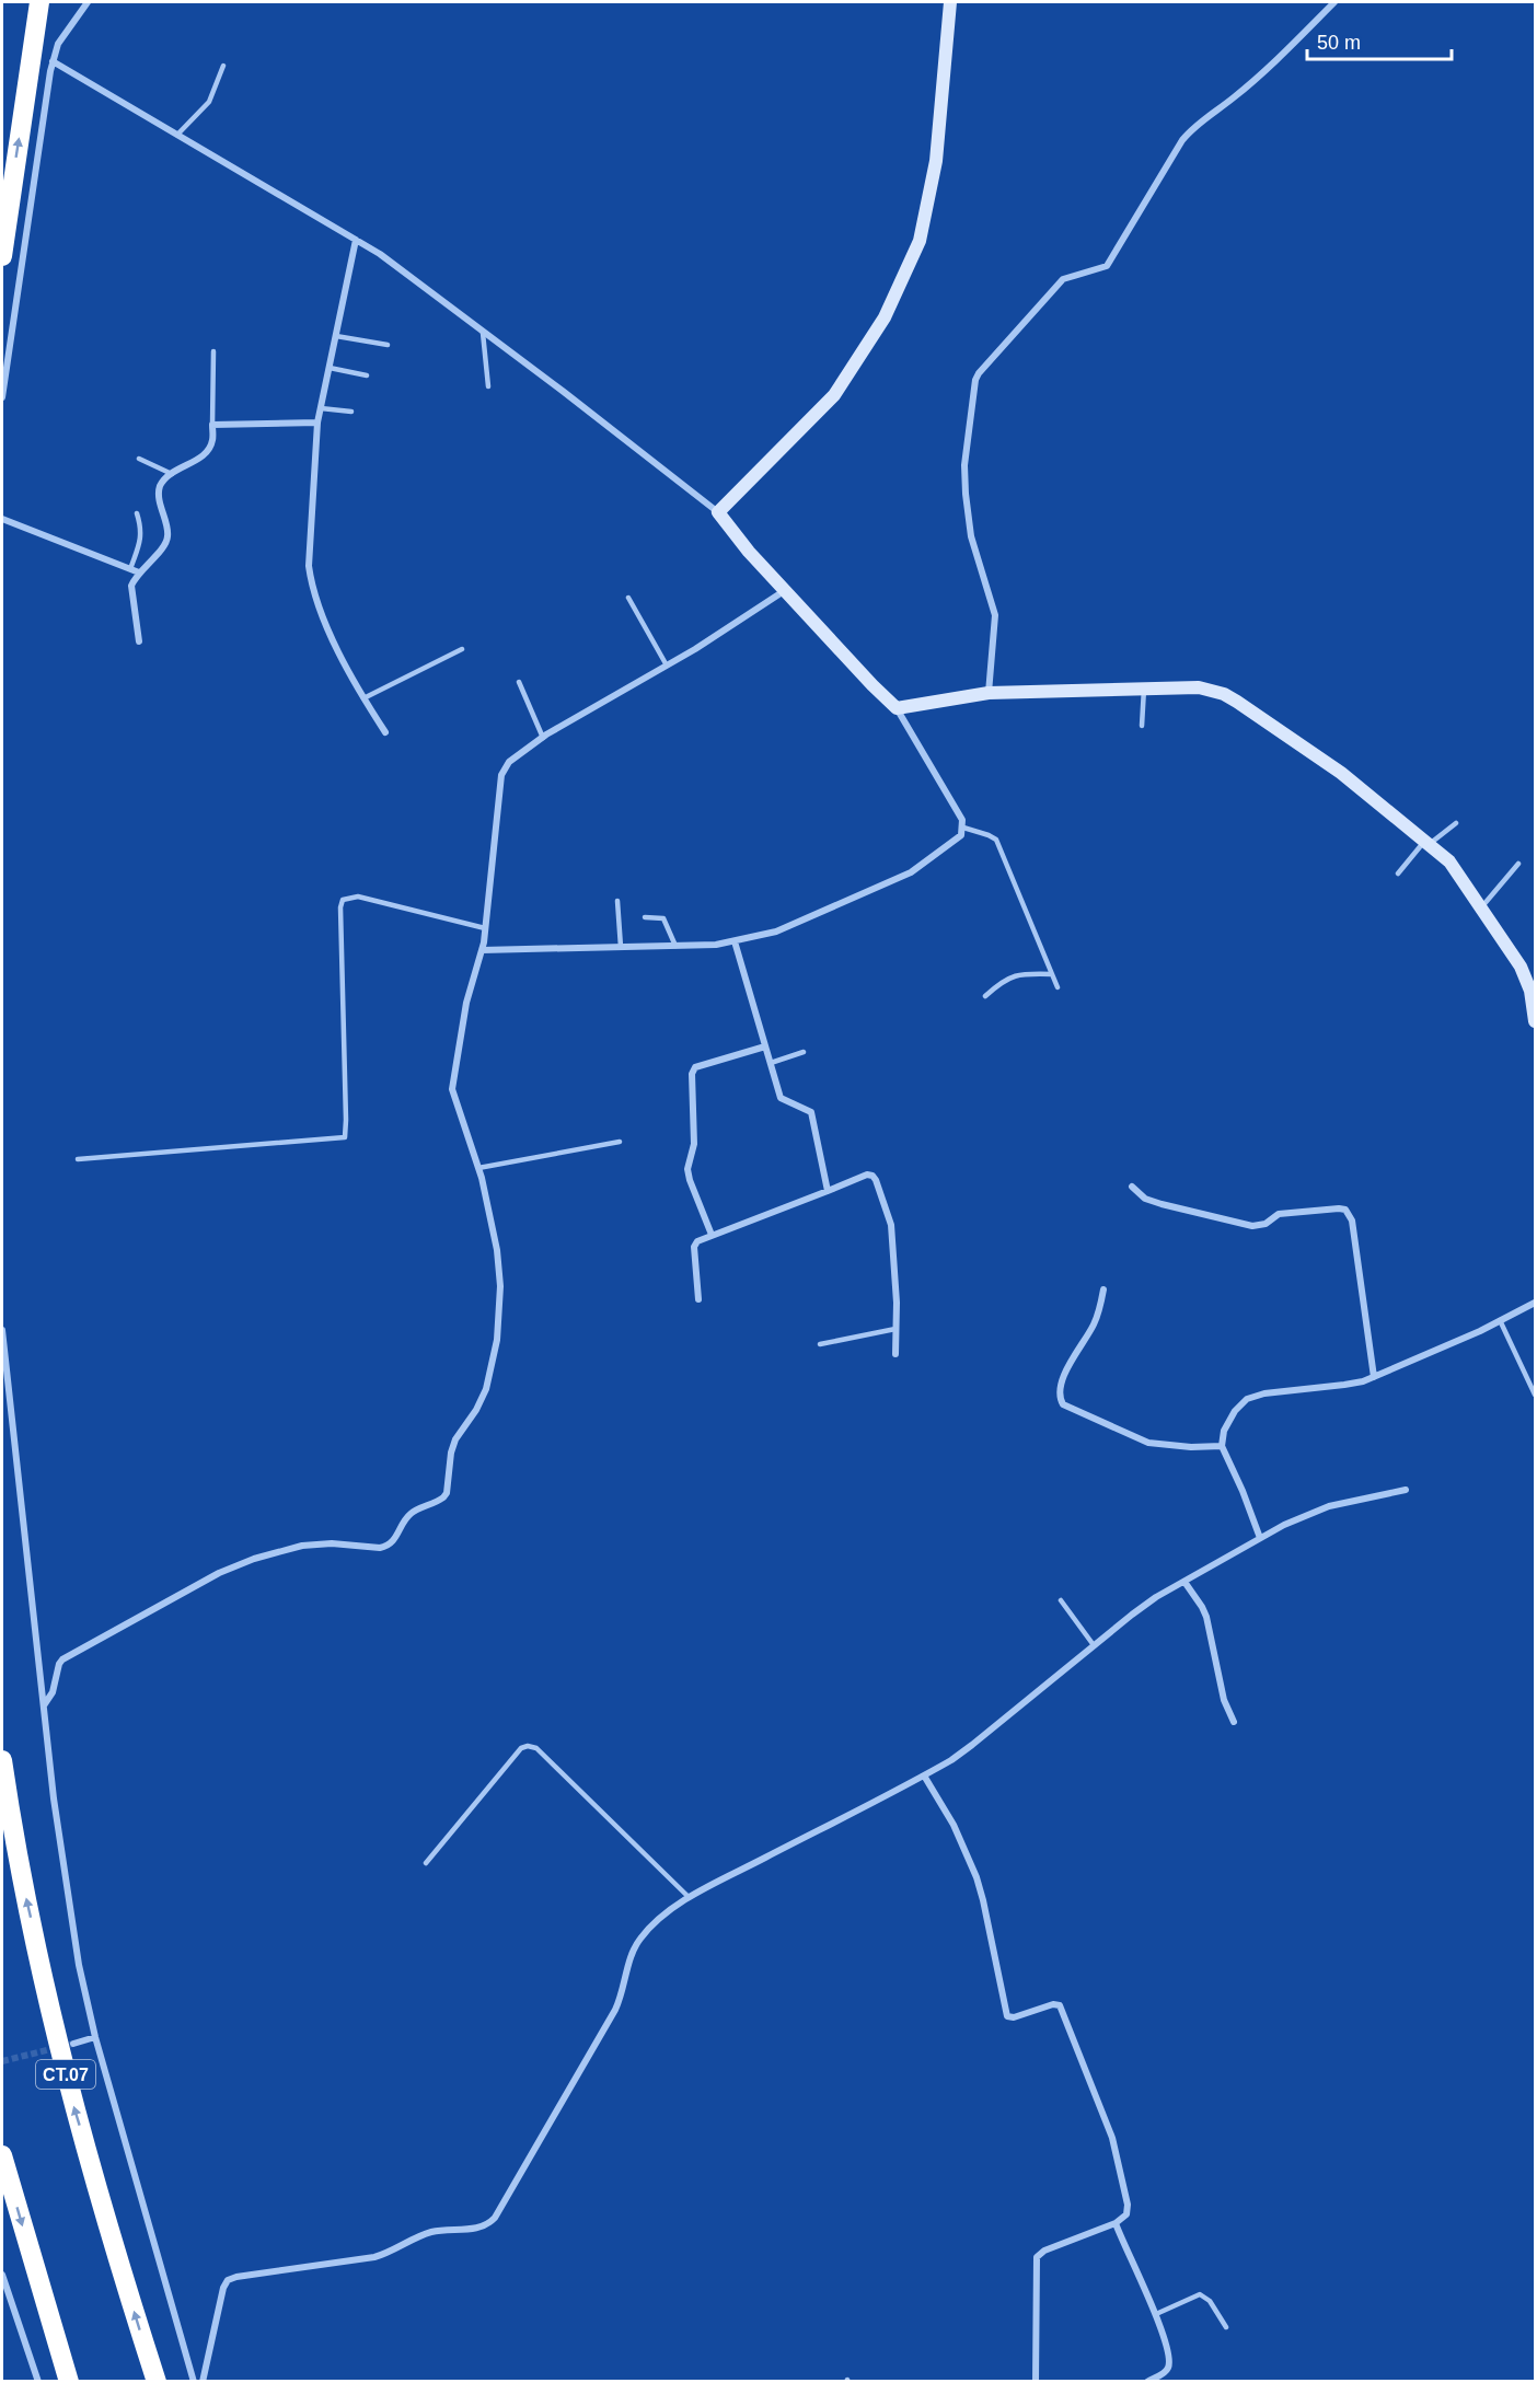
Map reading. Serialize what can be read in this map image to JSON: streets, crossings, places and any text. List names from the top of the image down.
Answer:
{
  "streets": {
    "highway": ["CT.07"]
  },
  "scale_bar": "50 m"
}
